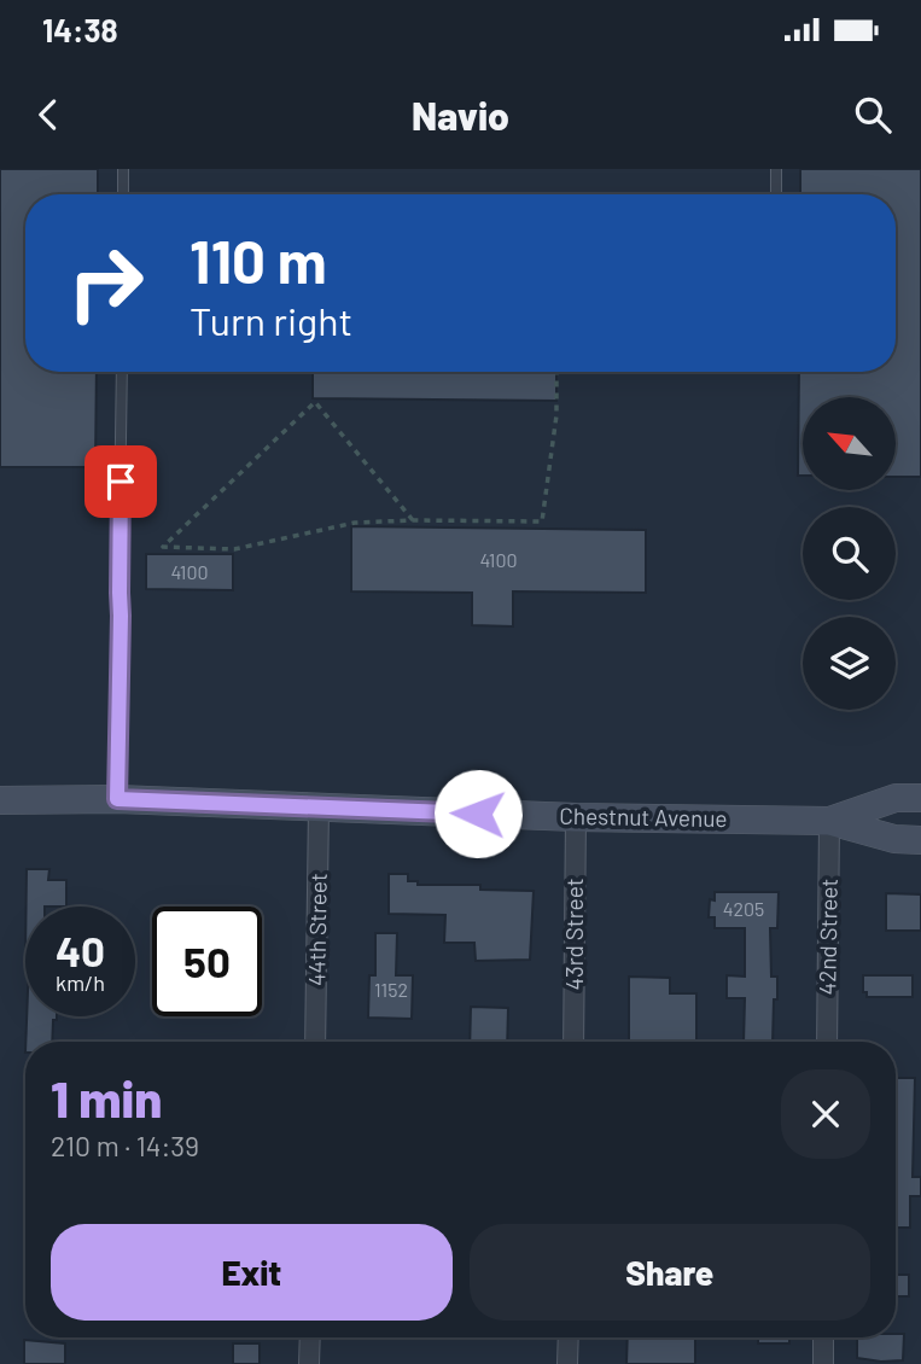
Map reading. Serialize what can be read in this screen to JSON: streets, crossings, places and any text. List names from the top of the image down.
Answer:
{
  "streets": {
    "main road": ["Chestnut Avenue"],
    "street": ["44th Street", "43rd Street", "42nd Street"]
  },
  "crossings": [
    ["Chestnut Avenue", "44th Street"],
    ["Chestnut Avenue", "43rd Street"],
    ["Chestnut Avenue", "42nd Street"]
  ],
  "house_numbers": [
    "4100",
    "4100",
    "4205",
    "1152"
  ],
  "north": "top left",
  "page": {
    "status": "14:38",
    "header": "Navio",
    "turn": ["110 m", "Turn right"],
    "speed": "40 km/h",
    "limit": "50",
    "heading": ["1 min", "210 m · 14:39"],
    "buttons": ["Exit", "Share"]
  }
}
